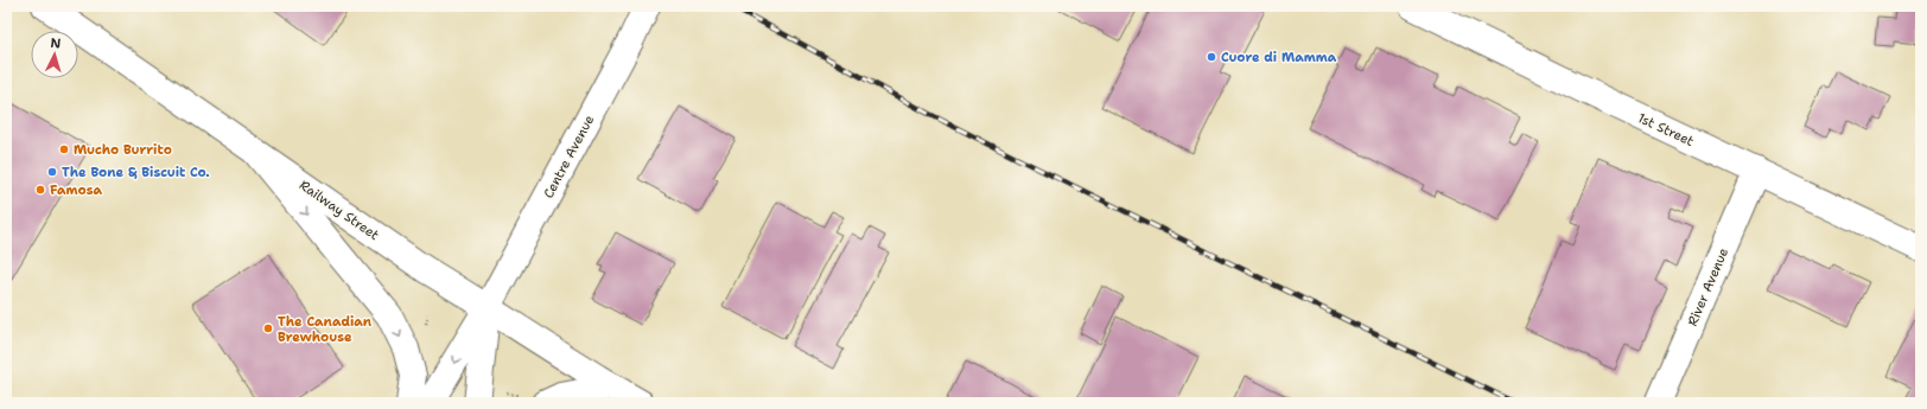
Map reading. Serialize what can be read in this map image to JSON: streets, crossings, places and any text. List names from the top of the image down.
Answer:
{
  "streets": {
    "street": [
      "1st Street",
      "Centre Avenue",
      "Railway Street",
      "River Avenue"
    ]
  },
  "crossings": [
    ["1st Street", "River Avenue"],
    ["Centre Avenue", "Railway Street"]
  ],
  "places": [
    "Cuore di Mamma",
    "Mucho Burrito",
    "The Bone & Biscuit Co.",
    "Famosa",
    "The Canadian Brewhouse"
  ],
  "north": "top"
}
